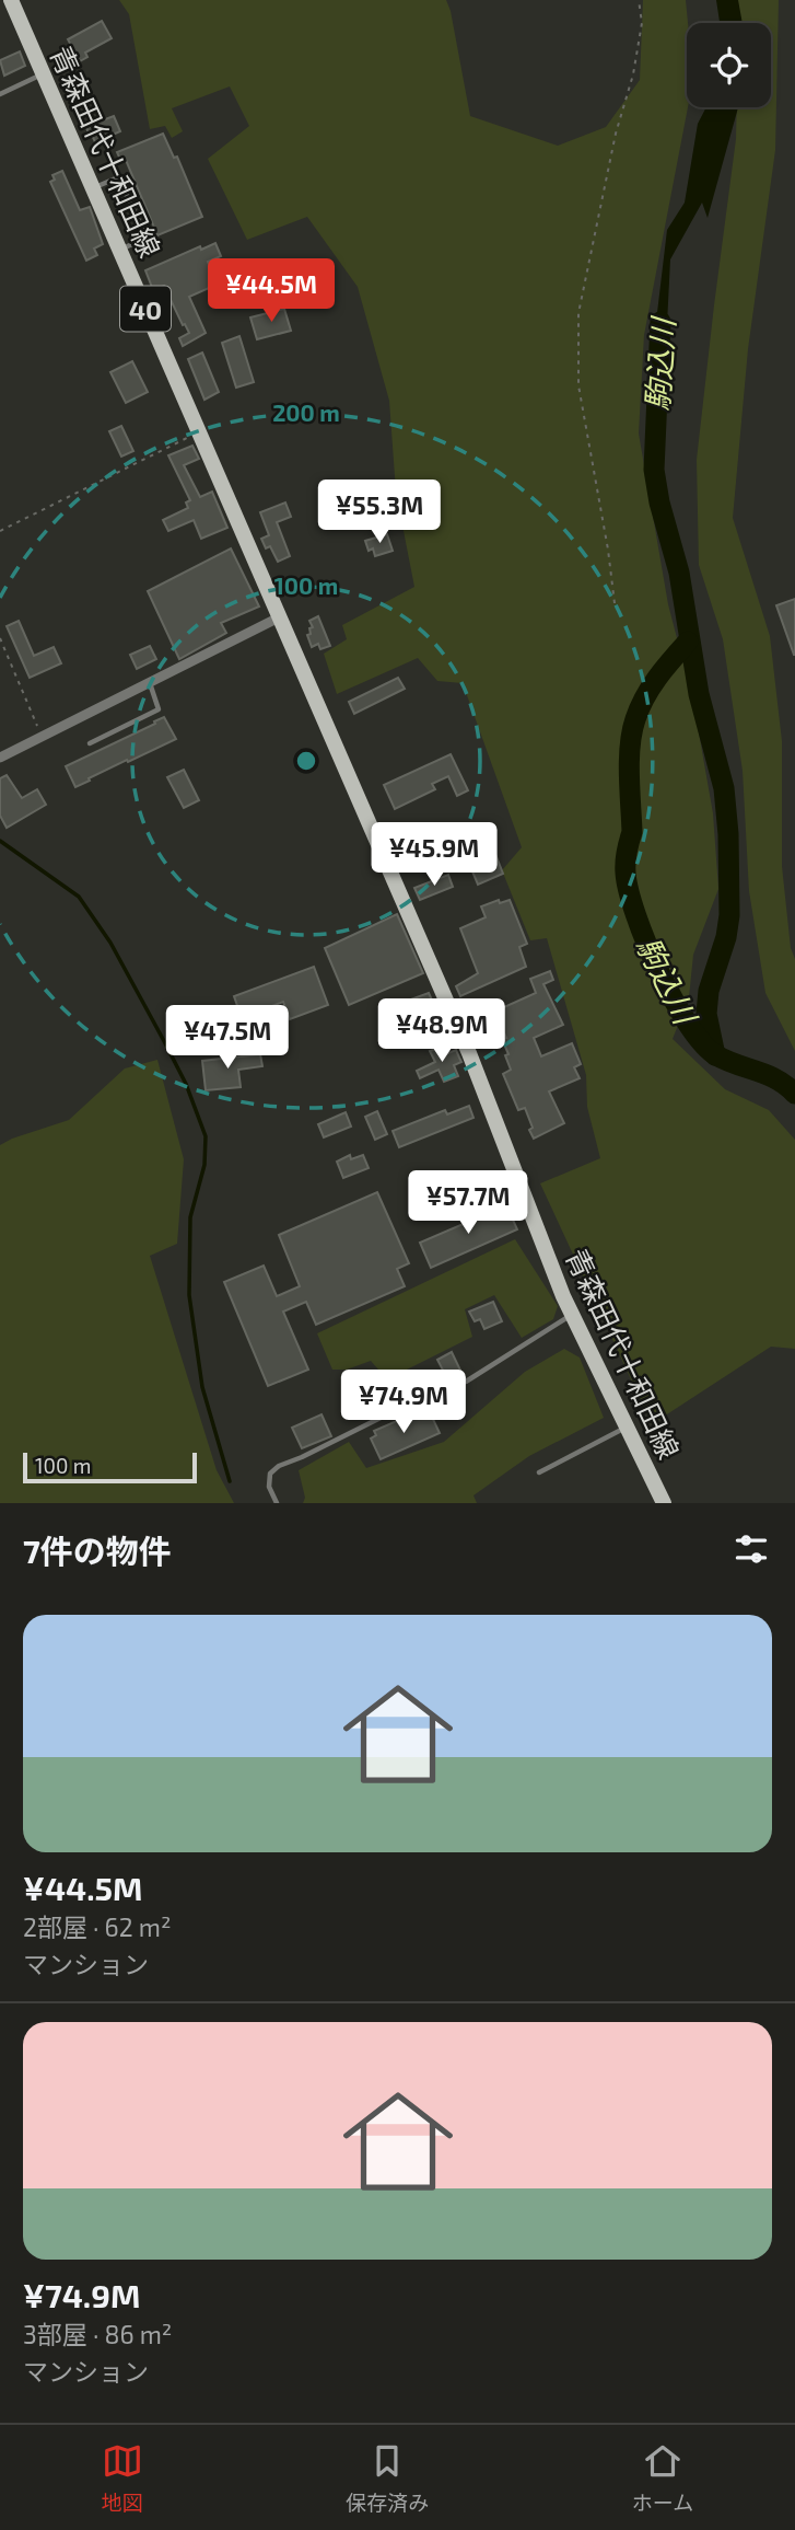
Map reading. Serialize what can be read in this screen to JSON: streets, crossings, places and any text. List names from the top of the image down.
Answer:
{
  "streets": {
    "main road": ["青森田代十和田線", "40"]
  },
  "water": ["駒込川"],
  "scale_bar": "100 m",
  "page": {
    "price": [
      "¥44.5M",
      "¥55.3M",
      "¥45.9M",
      "¥48.9M",
      "¥47.5M",
      "¥57.7M",
      "¥74.9M"
    ],
    "scale": "100 m",
    "heading": "7件の物件",
    "list": [
      {
        "name": "¥44.5M",
        "note": "2部屋 · 62 m² · マンション"
      },
      {
        "name": "¥74.9M",
        "note": "3部屋 · 86 m² · マンション"
      }
    ],
    "tabs": ["地図", "保存済み", "ホーム"]
  },
  "rings": ["200 m", "100 m"]
}
